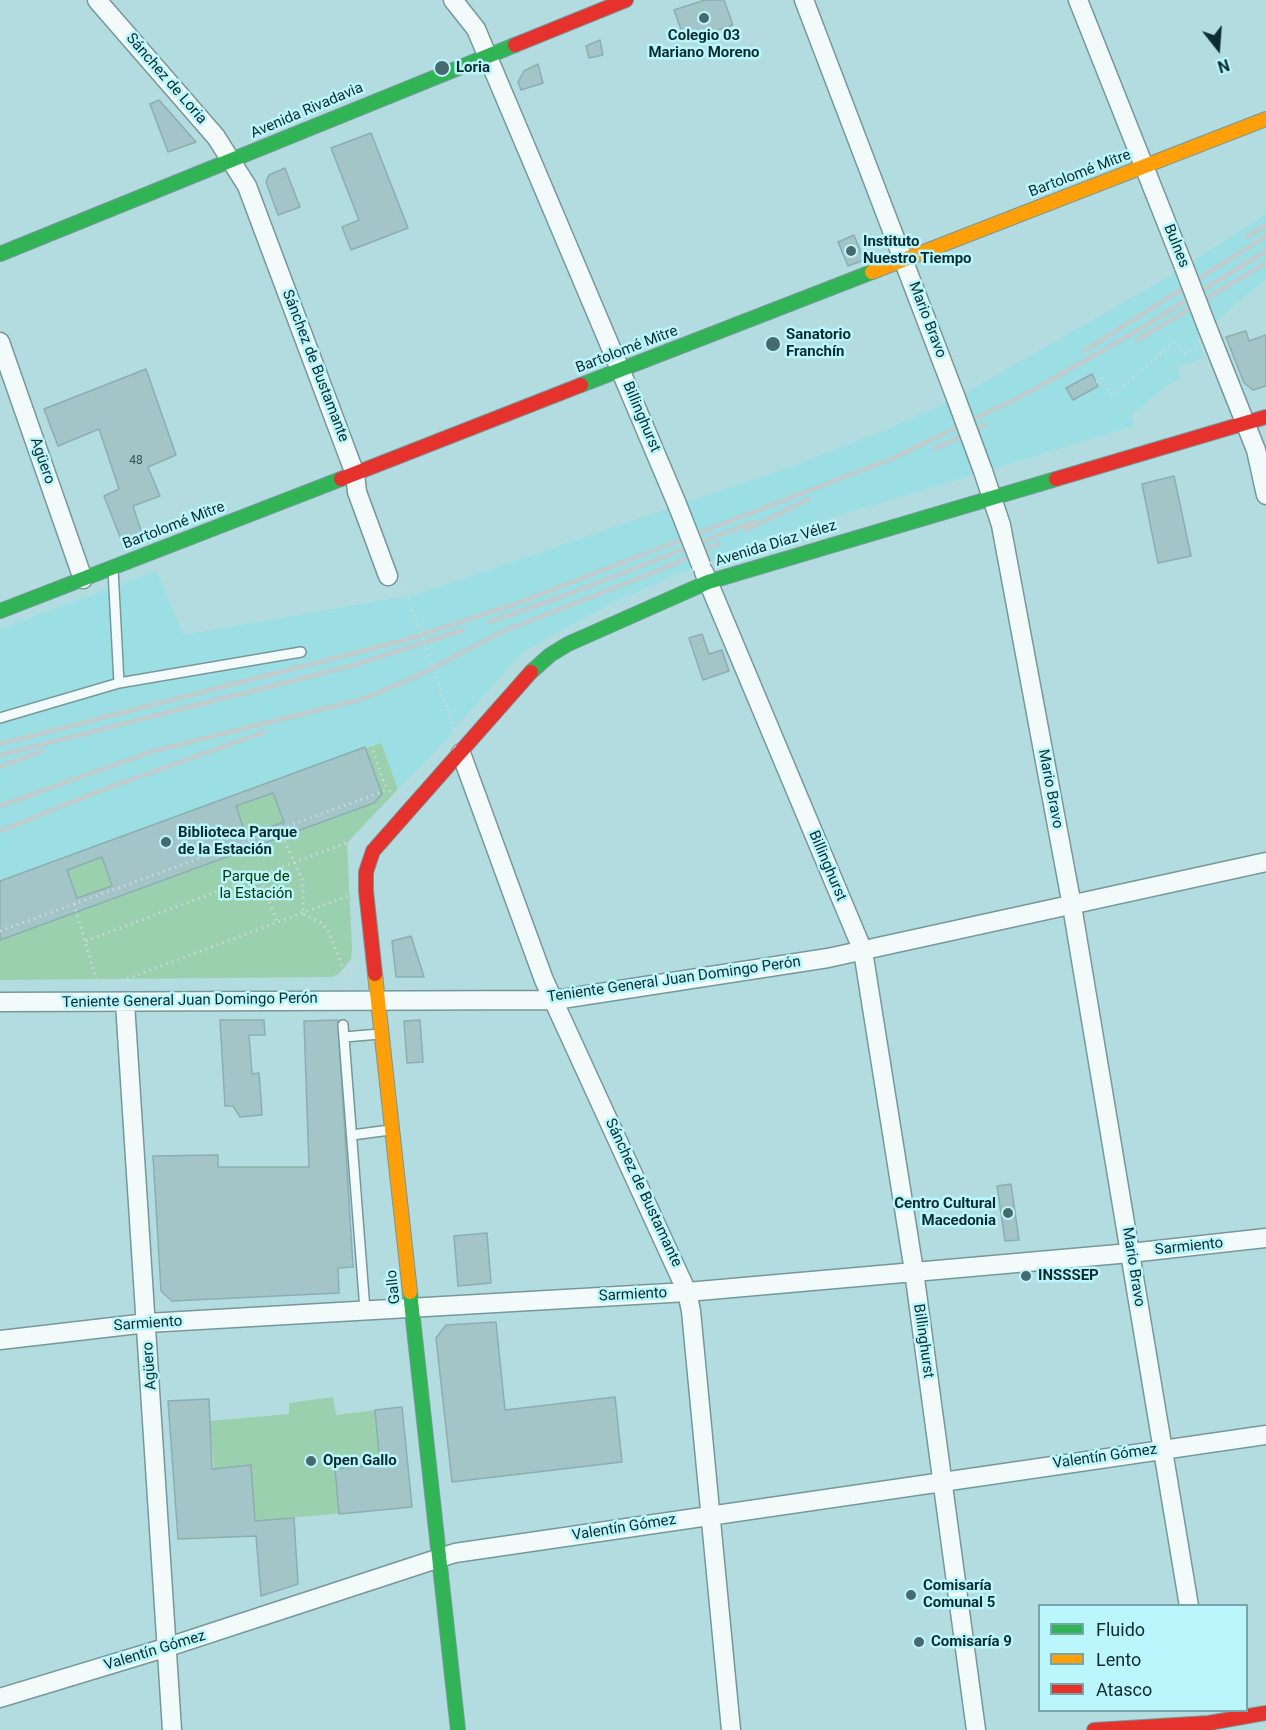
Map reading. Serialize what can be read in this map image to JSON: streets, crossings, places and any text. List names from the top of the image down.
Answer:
{
  "streets": {
    "main road": [
      "Avenida Rivadavia",
      "Bartolomé Mitre",
      "Avenida Díaz Vélez",
      "Gallo"
    ],
    "street": [
      "Sánchez de Loria",
      "Bulnes",
      "Mario Bravo",
      "Sánchez de Bustamante",
      "Billinghurst",
      "Agüero",
      "Teniente General Juan Domingo Perón",
      "Sarmiento",
      "Valentín Gómez"
    ]
  },
  "crossings": [
    ["Sánchez de Loria", "Avenida Rivadavia"],
    ["Sánchez de Loria", "Sánchez de Bustamante"],
    ["Avenida Rivadavia", "Sánchez de Bustamante"],
    ["Avenida Rivadavia", "Billinghurst"],
    ["Bartolomé Mitre", "Bulnes"],
    ["Bartolomé Mitre", "Mario Bravo"],
    ["Bartolomé Mitre", "Sánchez de Bustamante"],
    ["Bartolomé Mitre", "Billinghurst"],
    ["Bartolomé Mitre", "Agüero"],
    ["Bulnes", "Avenida Díaz Vélez"],
    ["Mario Bravo", "Avenida Díaz Vélez"],
    ["Mario Bravo", "Teniente General Juan Domingo Perón"],
    ["Mario Bravo", "Sarmiento"],
    ["Mario Bravo", "Valentín Gómez"],
    ["Sánchez de Bustamante", "Avenida Díaz Vélez"],
    ["Sánchez de Bustamante", "Teniente General Juan Domingo Perón"],
    ["Sánchez de Bustamante", "Sarmiento"],
    ["Sánchez de Bustamante", "Valentín Gómez"],
    ["Billinghurst", "Avenida Díaz Vélez"],
    ["Billinghurst", "Teniente General Juan Domingo Perón"],
    ["Billinghurst", "Sarmiento"],
    ["Billinghurst", "Valentín Gómez"],
    ["Agüero", "Teniente General Juan Domingo Perón"],
    ["Agüero", "Sarmiento"],
    ["Agüero", "Valentín Gómez"],
    ["Avenida Díaz Vélez", "Gallo"],
    ["Teniente General Juan Domingo Perón", "Gallo"],
    ["Sarmiento", "Gallo"],
    ["Gallo", "Valentín Gómez"]
  ],
  "parks": ["Parque de la Estación"],
  "places": [
    "Colegio 03 Mariano Moreno",
    "Loria",
    "Instituto Nuestro Tiempo",
    "Sanatorio Franchín",
    "Biblioteca Parque de la Estación",
    "Centro Cultural Macedonia",
    "INSSSEP",
    "Open Gallo",
    "Comisaría Comunal 5",
    "Comisaría 9"
  ],
  "house_numbers": ["48"],
  "legend": ["Fluido", "Lento", "Atasco"],
  "north": "bottom"
}
